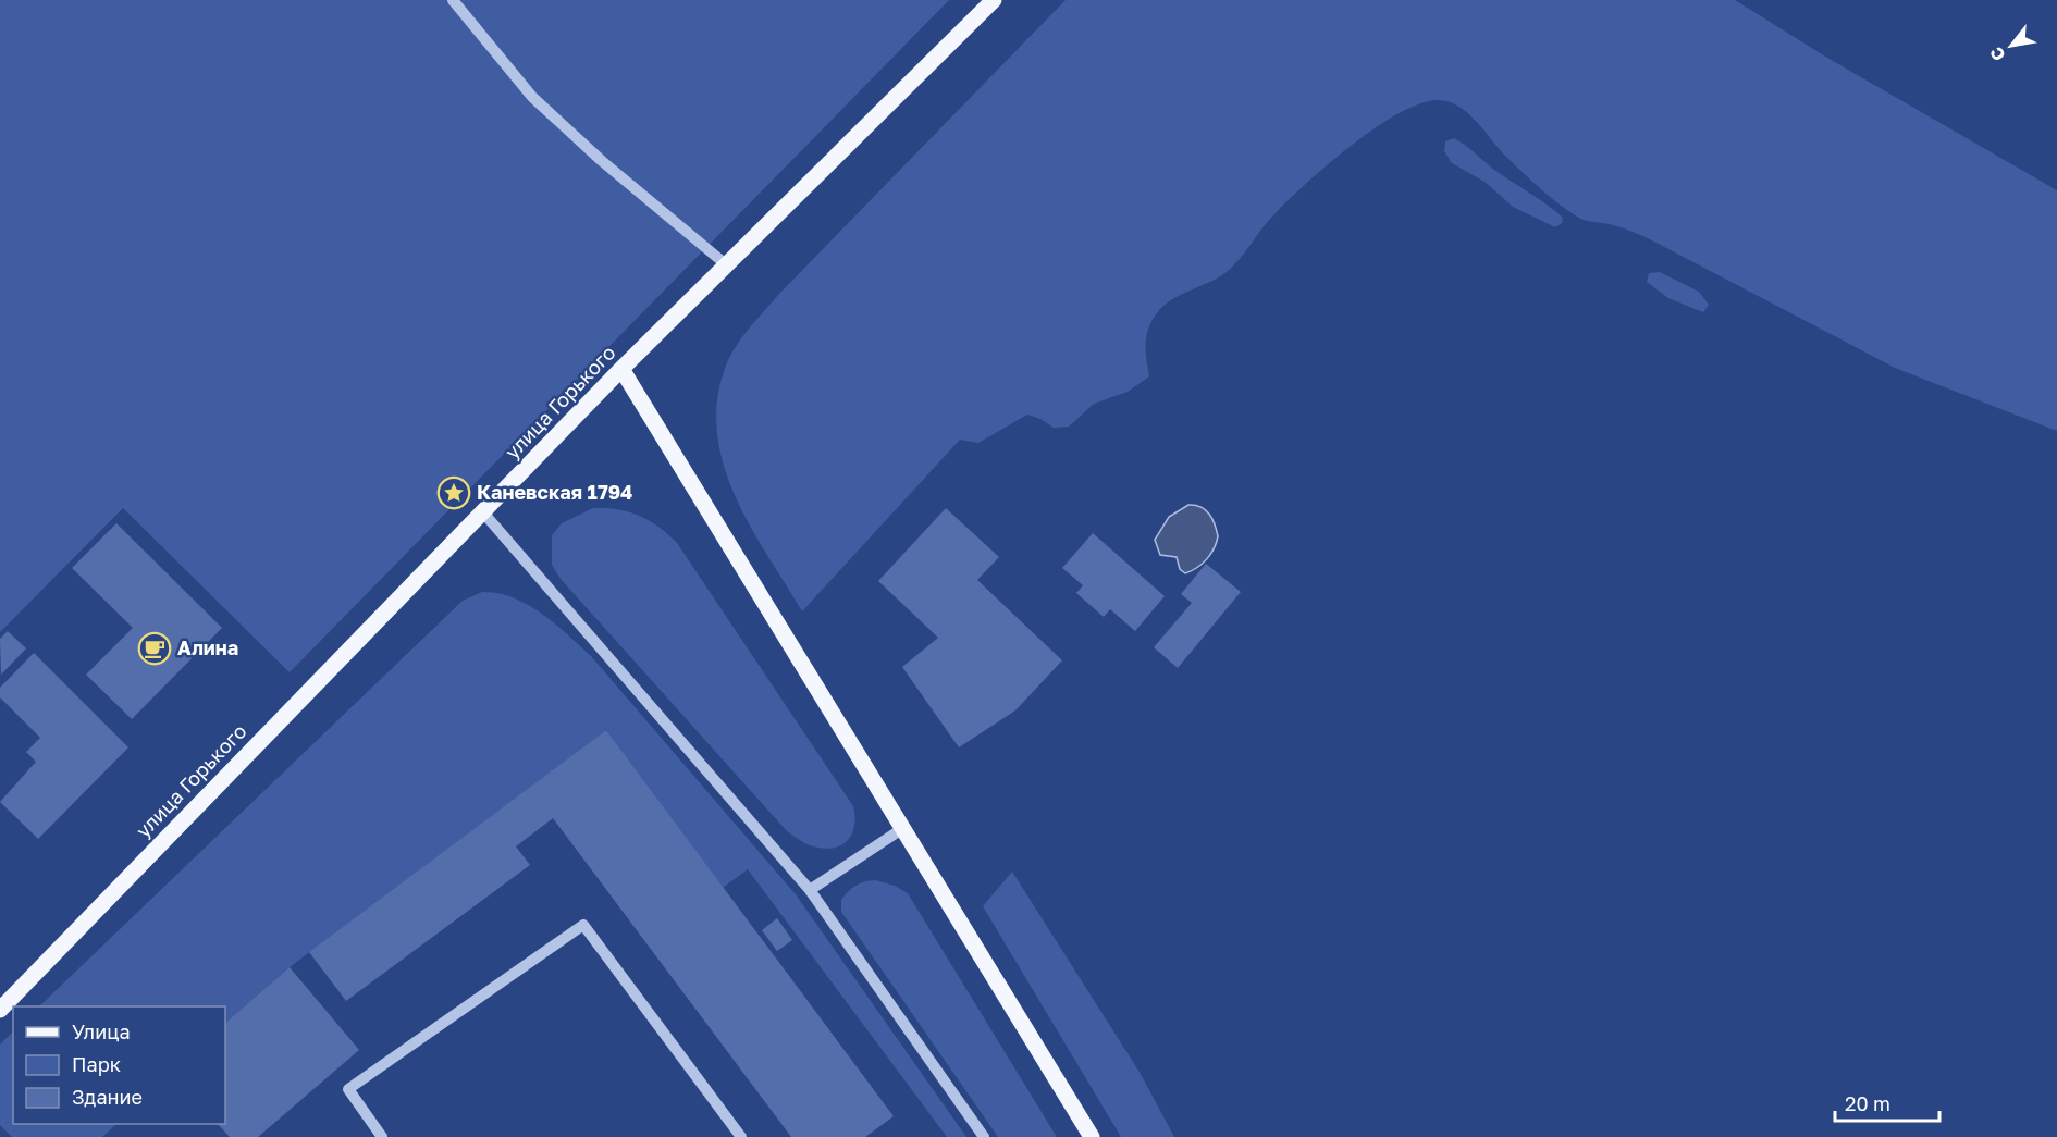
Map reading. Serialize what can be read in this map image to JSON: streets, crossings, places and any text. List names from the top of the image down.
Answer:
{
  "streets": {
    "main road": ["улица Горького"]
  },
  "places": {
    "place": ["Каневская 1794"],
    "cafe": ["Алина"]
  },
  "legend": ["Улица", "Парк", "Здание"],
  "scale_bar": "20 m",
  "north": "bottom left"
}
